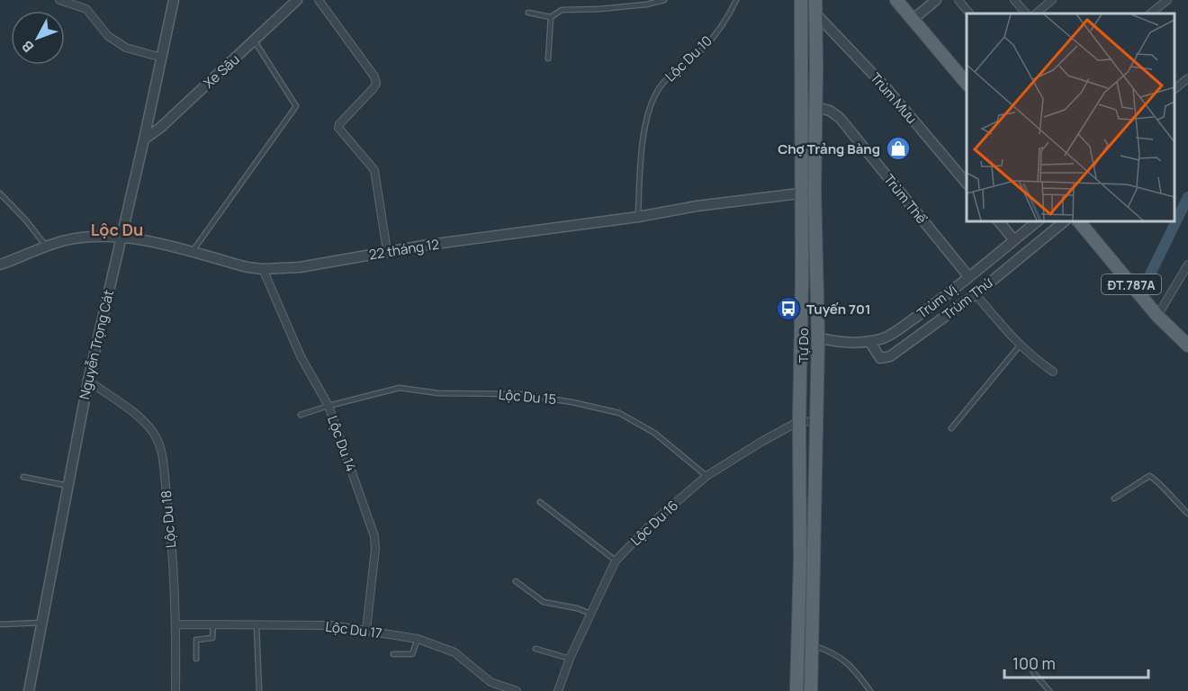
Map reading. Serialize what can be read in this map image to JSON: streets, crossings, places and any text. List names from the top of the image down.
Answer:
{
  "streets": {
    "main road": ["ĐT.787A", "Tự Do"],
    "street": [
      "Xe Sâu",
      "Trùm Mưu",
      "Trùm Thể",
      "22 tháng 12",
      "Trùm Thứ",
      "Trùm Vị",
      "Nguyễn Trọng Cát",
      "Lộc Du 14",
      "Lộc Du 18",
      "Lộc Du 16",
      "Lộc Du 17"
    ],
    "lane": ["Lộc Du 10", "Lộc Du 15"]
  },
  "crossings": [
    ["Lộc Du 10", "22 tháng 12"],
    ["Xe Sâu", "Nguyễn Trọng Cát"],
    ["Trùm Mưu", "Tự Do"],
    ["Trùm Thể", "Trùm Vị"],
    ["Trùm Thể", "Tự Do"],
    ["22 tháng 12", "Nguyễn Trọng Cát"],
    ["22 tháng 12", "Tự Do"],
    ["22 tháng 12", "Lộc Du 14"],
    ["Trùm Thứ", "Trùm Vị"],
    ["Trùm Vị", "Tự Do"],
    ["Nguyễn Trọng Cát", "Lộc Du 18"],
    ["Tự Do", "Lộc Du 16"],
    ["Lộc Du 15", "Lộc Du 14"],
    ["Lộc Du 15", "Lộc Du 16"],
    ["Lộc Du 14", "Lộc Du 17"],
    ["Lộc Du 18", "Lộc Du 17"]
  ],
  "districts": ["Lộc Du"],
  "places": {
    "shop": ["Chợ Trảng Bàng"],
    "bus stop": ["Tuyến 701"]
  },
  "scale_bar": "100 m",
  "north": "bottom left"
}
